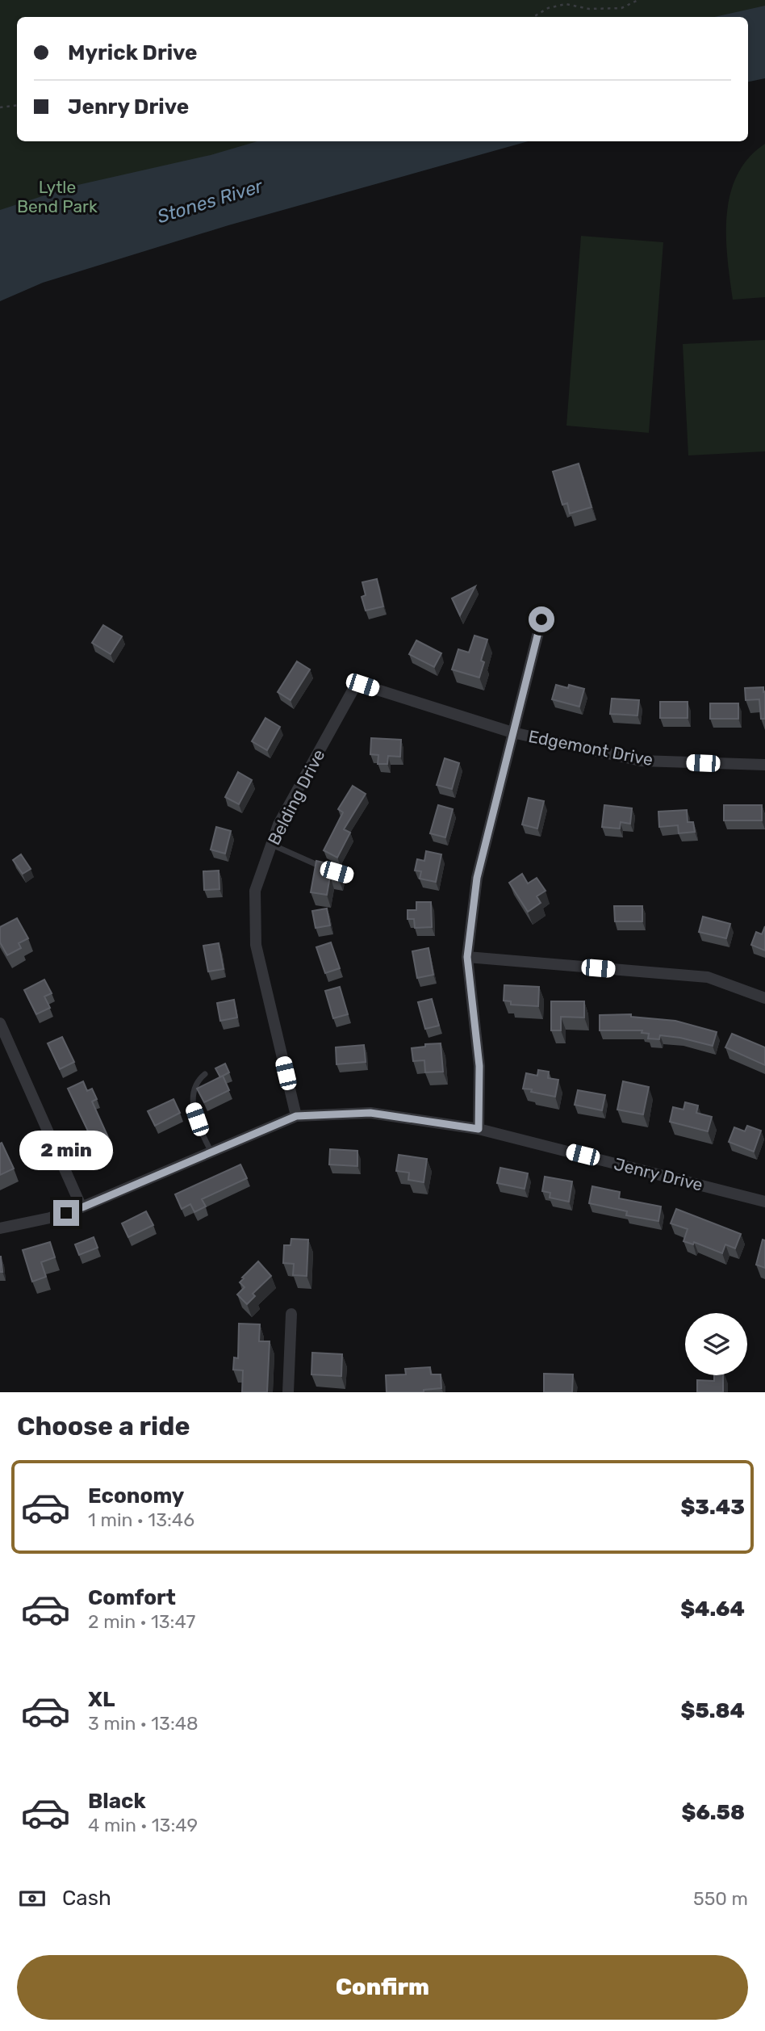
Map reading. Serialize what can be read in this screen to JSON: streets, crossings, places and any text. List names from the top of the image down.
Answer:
{
  "streets": {
    "street": ["Edgemont Drive", "Belding Drive", "Jenry Drive"]
  },
  "crossings": [
    ["Edgemont Drive", "Belding Drive"],
    ["Belding Drive", "Jenry Drive"]
  ],
  "water": ["Stones River"],
  "parks": ["Lytle Bend Park"],
  "page": {
    "banner": ["Myrick Drive", "Jenry Drive"],
    "bubble": "2 min",
    "heading": "Choose a ride",
    "list": [
      {
        "name": "Economy",
        "note": "1 min · 13:46",
        "value": "$3.43"
      },
      {
        "name": "Comfort",
        "note": "2 min · 13:47",
        "value": "$4.64"
      },
      {
        "name": "XL",
        "note": "3 min · 13:48",
        "value": "$5.84"
      },
      {
        "name": "Black",
        "note": "4 min · 13:49",
        "value": "$6.58"
      }
    ],
    "pay": ["Cash", "550 m"],
    "buttons": "Confirm"
  }
}
